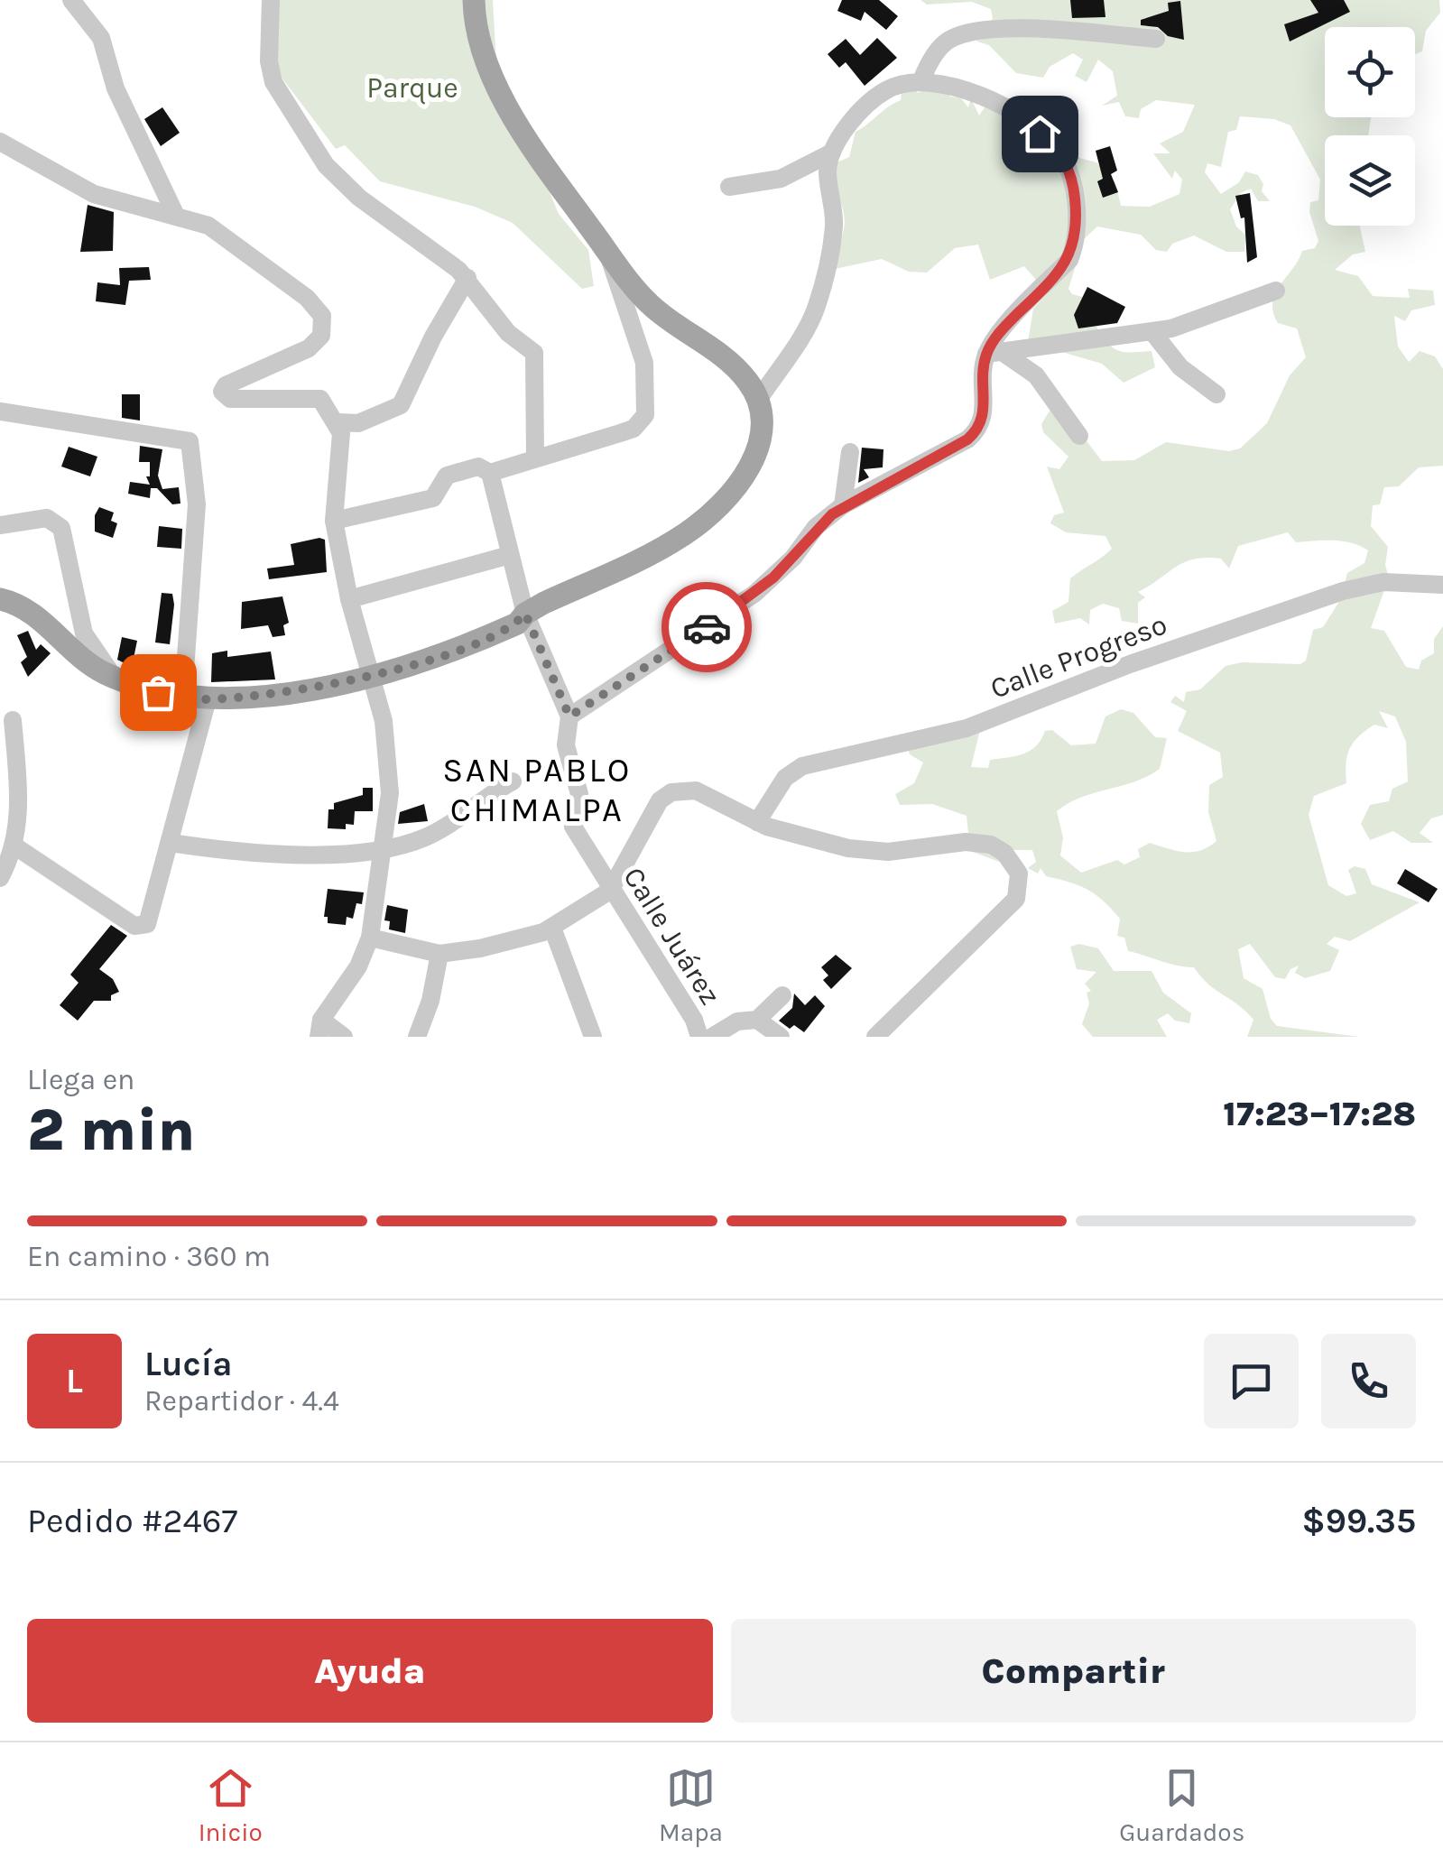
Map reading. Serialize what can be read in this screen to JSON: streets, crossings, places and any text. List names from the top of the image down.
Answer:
{
  "streets": {
    "street": ["Calle Progreso", "Calle Juárez"]
  },
  "districts": ["SAN PABLO CHIMALPA"],
  "parks": ["Parque"],
  "page": {
    "heading": ["2 min", "Llega en", "17:23–17:28"],
    "panel": [
      "Lucía",
      "Repartidor · 4.4",
      "Pedido #2467",
      "$99.35"
    ],
    "bar": "En camino · 360 m",
    "round": "L",
    "buttons": ["Ayuda", "Compartir"],
    "tabs": ["Inicio", "Mapa", "Guardados"]
  }
}
